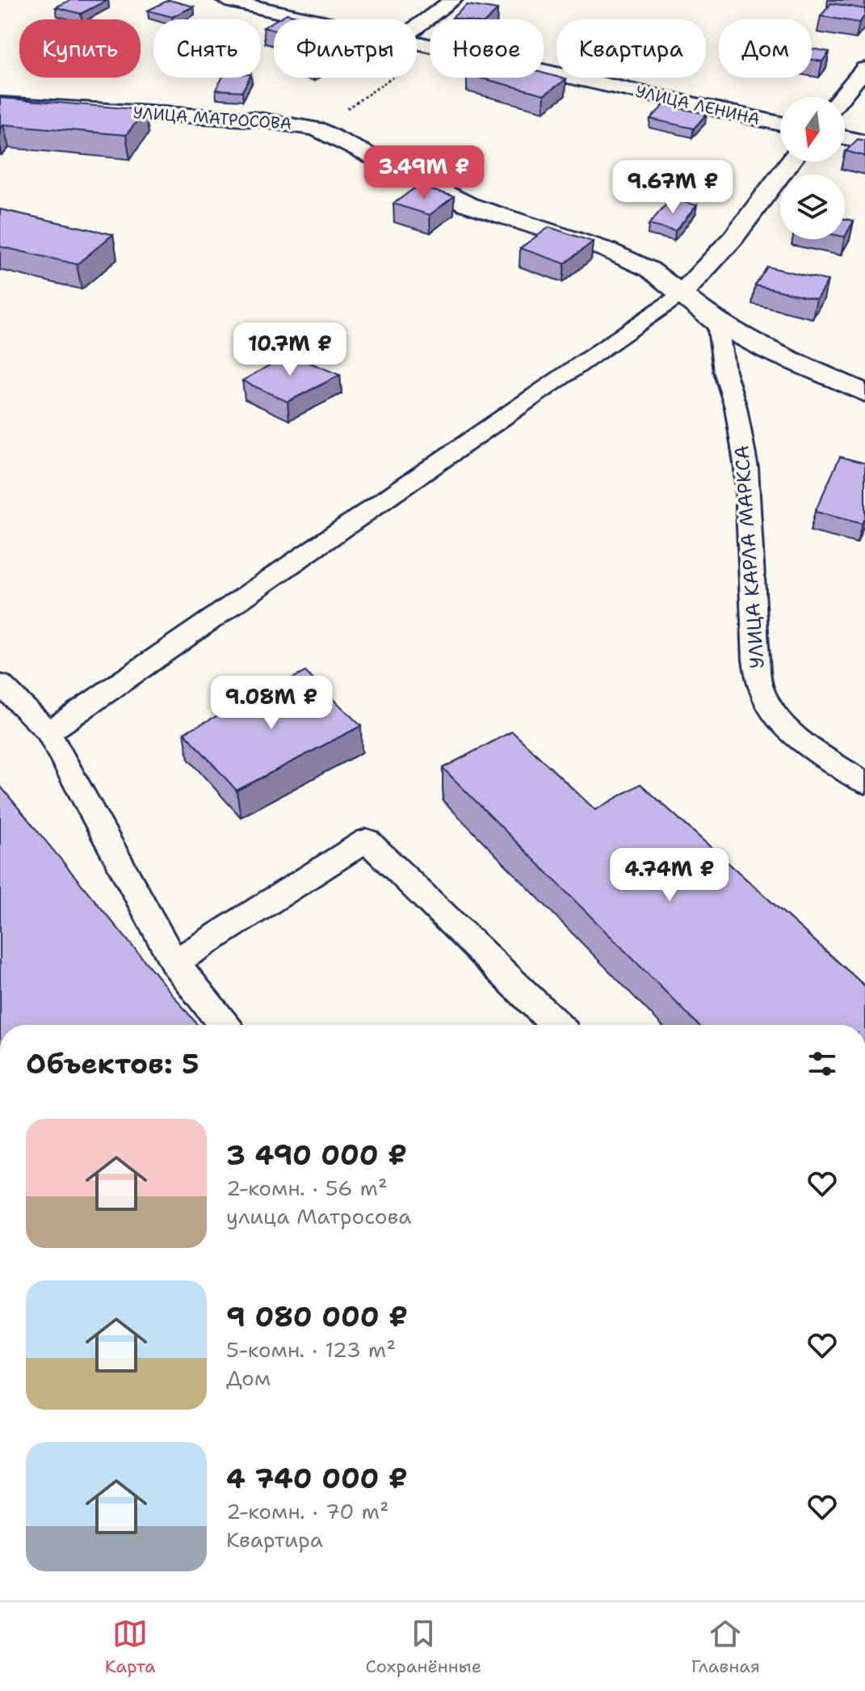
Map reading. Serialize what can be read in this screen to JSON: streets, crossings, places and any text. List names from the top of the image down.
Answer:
{
  "streets": {
    "street": ["УЛИЦА ЛЕНИНА", "УЛИЦА МАТРОСОВА"],
    "lane": ["УЛИЦА КАРЛА МАРКСА"]
  },
  "crossings": [
    ["УЛИЦА МАТРОСОВА", "УЛИЦА КАРЛА МАРКСА"]
  ],
  "north": "bottom",
  "page": {
    "chip": [
      "Купить",
      "Снять",
      "Фильтры",
      "Новое",
      "Квартира",
      "Дом"
    ],
    "price": [
      "3.49M ₽",
      "9.67M ₽",
      "10.7M ₽",
      "9.08M ₽",
      "4.74M ₽"
    ],
    "heading": "Объектов: 5",
    "list": [
      {
        "name": "3 490 000 ₽",
        "note": "2-комн. · 56 m² · улица Матросова"
      },
      {
        "name": "9 080 000 ₽",
        "note": "5-комн. · 123 m² · Дом"
      },
      {
        "name": "4 740 000 ₽",
        "note": "2-комн. · 70 m² · Квартира"
      }
    ],
    "tabs": ["Карта", "Сохранённые", "Главная"]
  }
}
